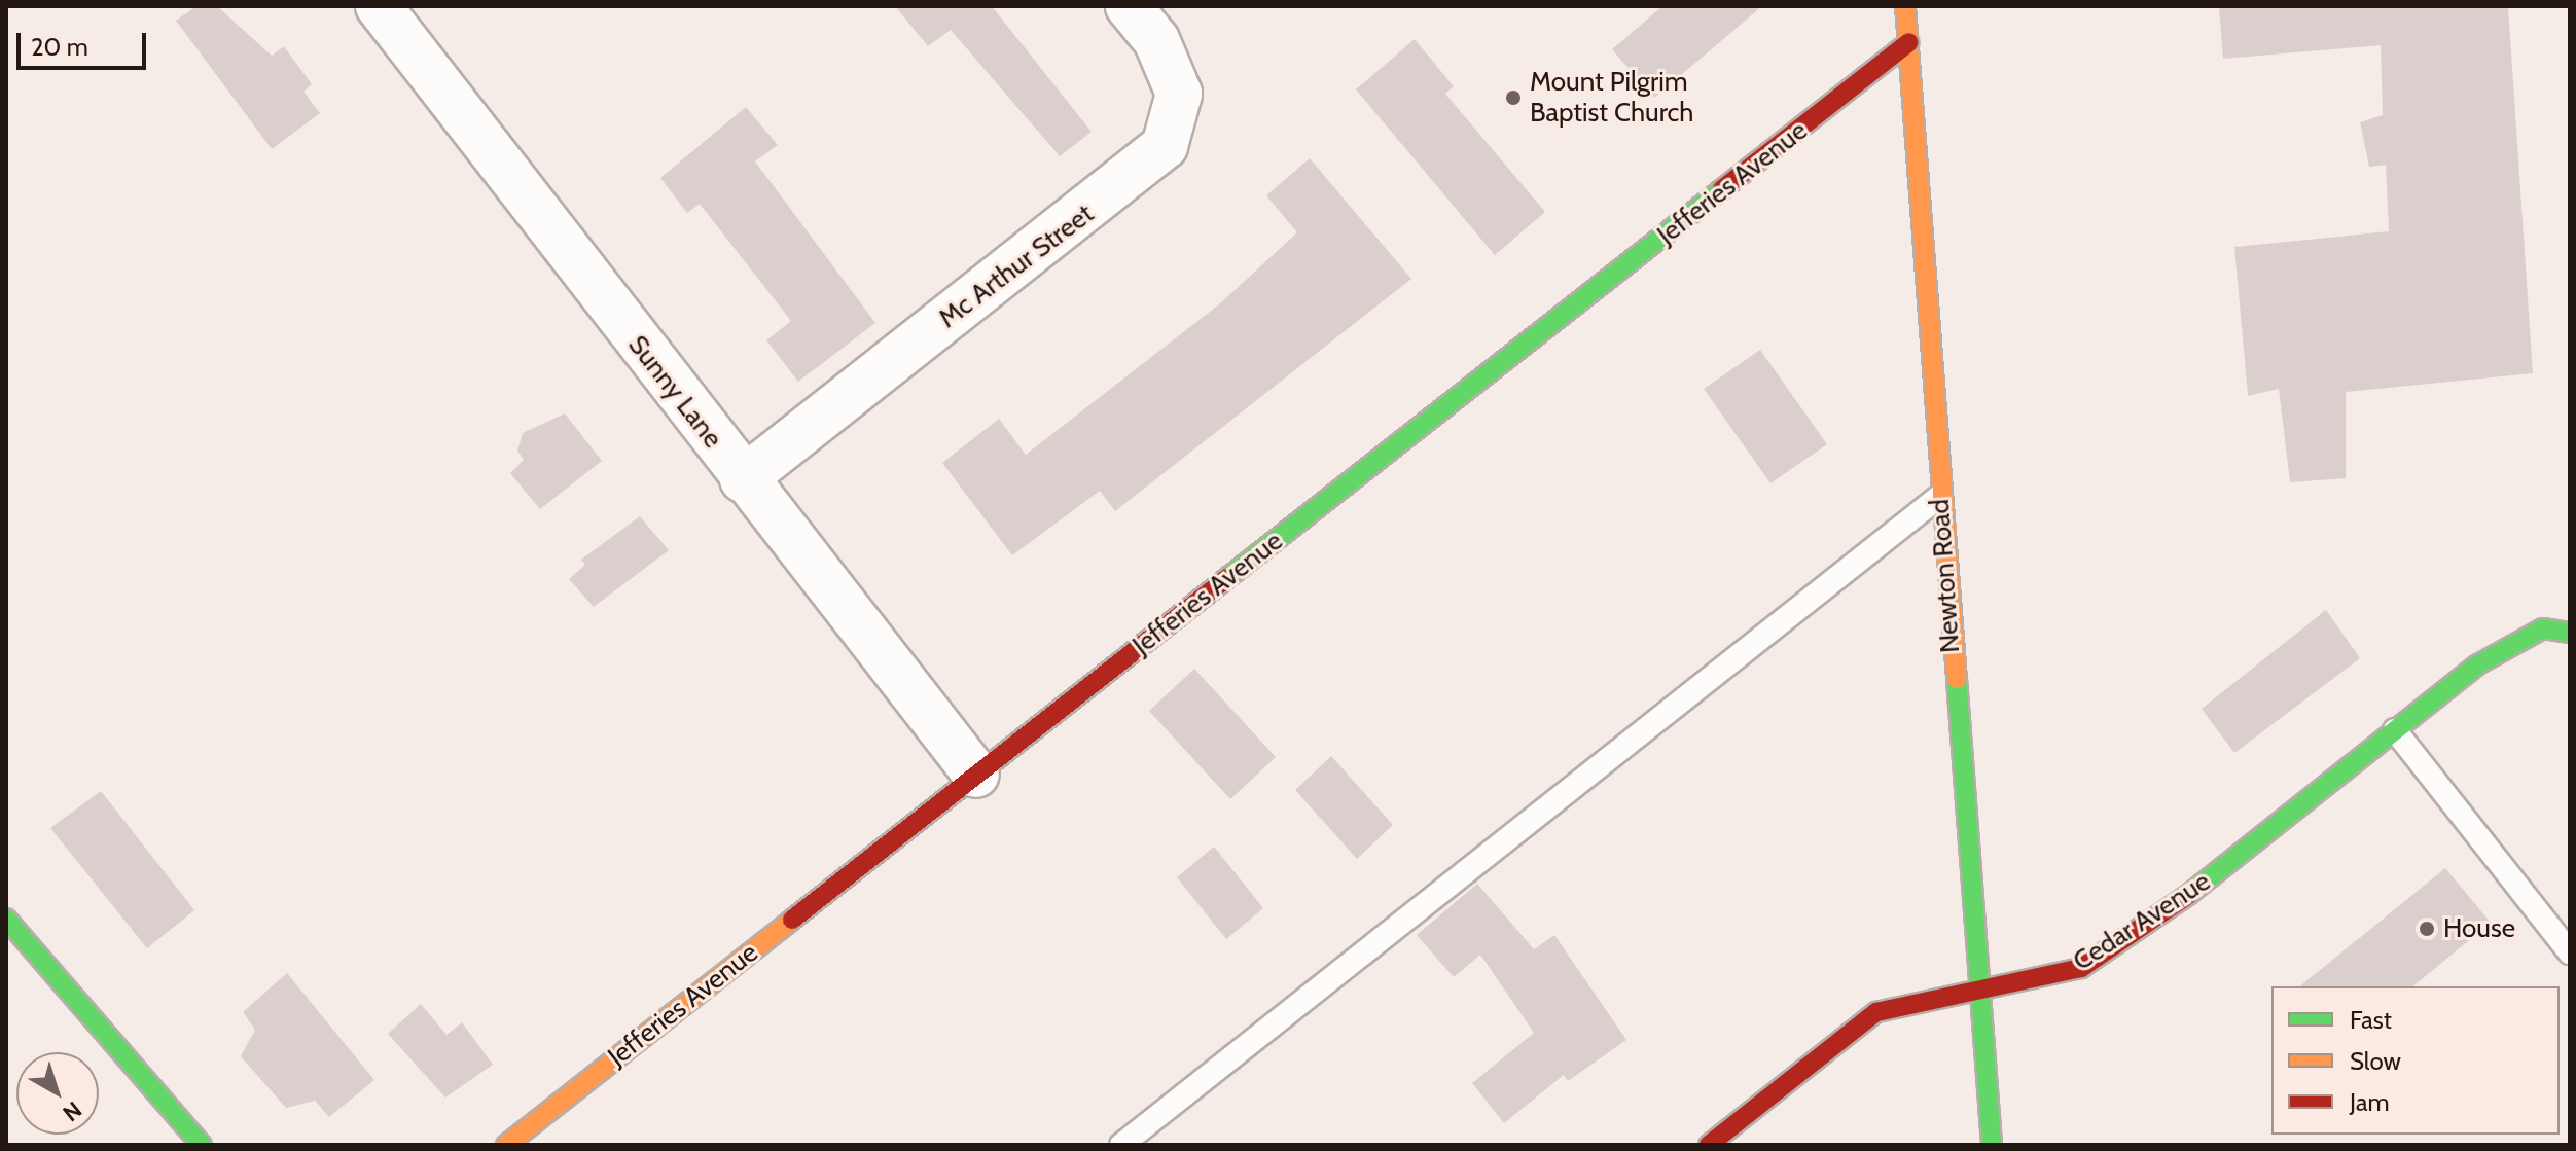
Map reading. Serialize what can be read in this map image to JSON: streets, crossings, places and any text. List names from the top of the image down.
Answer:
{
  "streets": {
    "street": [
      "Jefferies Avenue",
      "Mc Arthur Street",
      "Sunny Lane",
      "Newton Road",
      "Cedar Avenue"
    ]
  },
  "crossings": [
    ["Jefferies Avenue", "Sunny Lane"],
    ["Jefferies Avenue", "Newton Road"],
    ["Mc Arthur Street", "Sunny Lane"],
    ["Newton Road", "Cedar Avenue"]
  ],
  "places": ["Mount Pilgrim Baptist Church", "House"],
  "legend": ["Fast", "Slow", "Jam"],
  "scale_bar": "20 m",
  "north": "bottom right"
}
